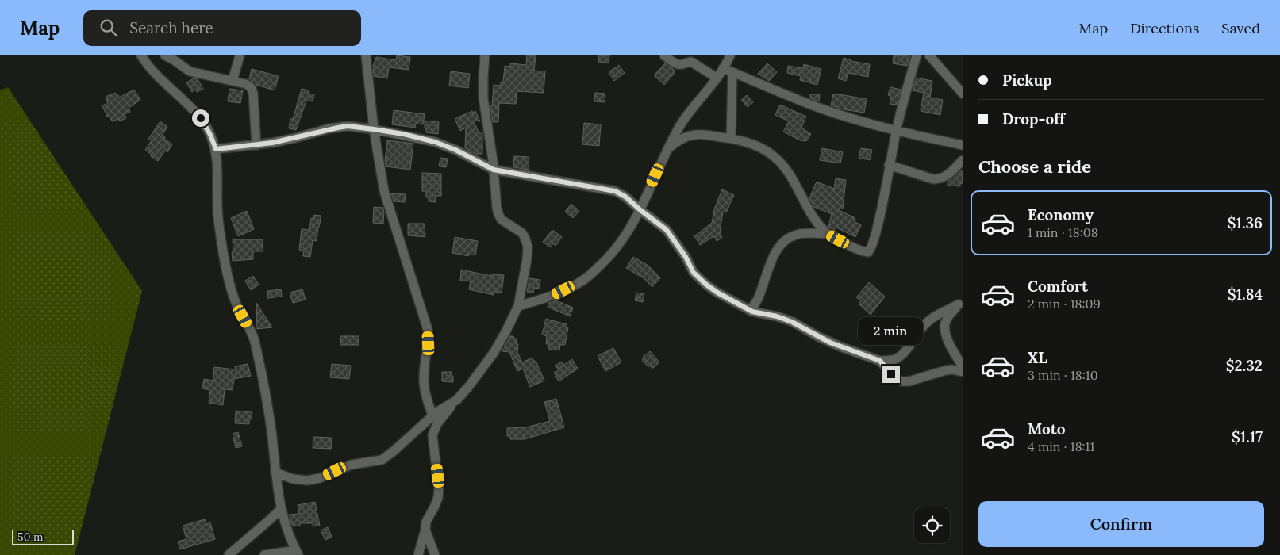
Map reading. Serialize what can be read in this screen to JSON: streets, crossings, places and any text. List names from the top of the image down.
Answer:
{
  "scale_bar": "50 m",
  "page": {
    "header": "Map",
    "search": "Search here",
    "nav": ["Map", "Directions", "Saved"],
    "banner": ["Pickup", "Drop-off"],
    "heading": "Choose a ride",
    "list": [
      {
        "name": "Economy",
        "note": "1 min · 18:08",
        "value": "$1.36"
      },
      {
        "name": "Comfort",
        "note": "2 min · 18:09",
        "value": "$1.84"
      },
      {
        "name": "XL",
        "note": "3 min · 18:10",
        "value": "$2.32"
      },
      {
        "name": "Moto",
        "note": "4 min · 18:11",
        "value": "$1.17"
      }
    ],
    "bubble": "2 min",
    "buttons": "Confirm",
    "scale": "50 m"
  }
}
